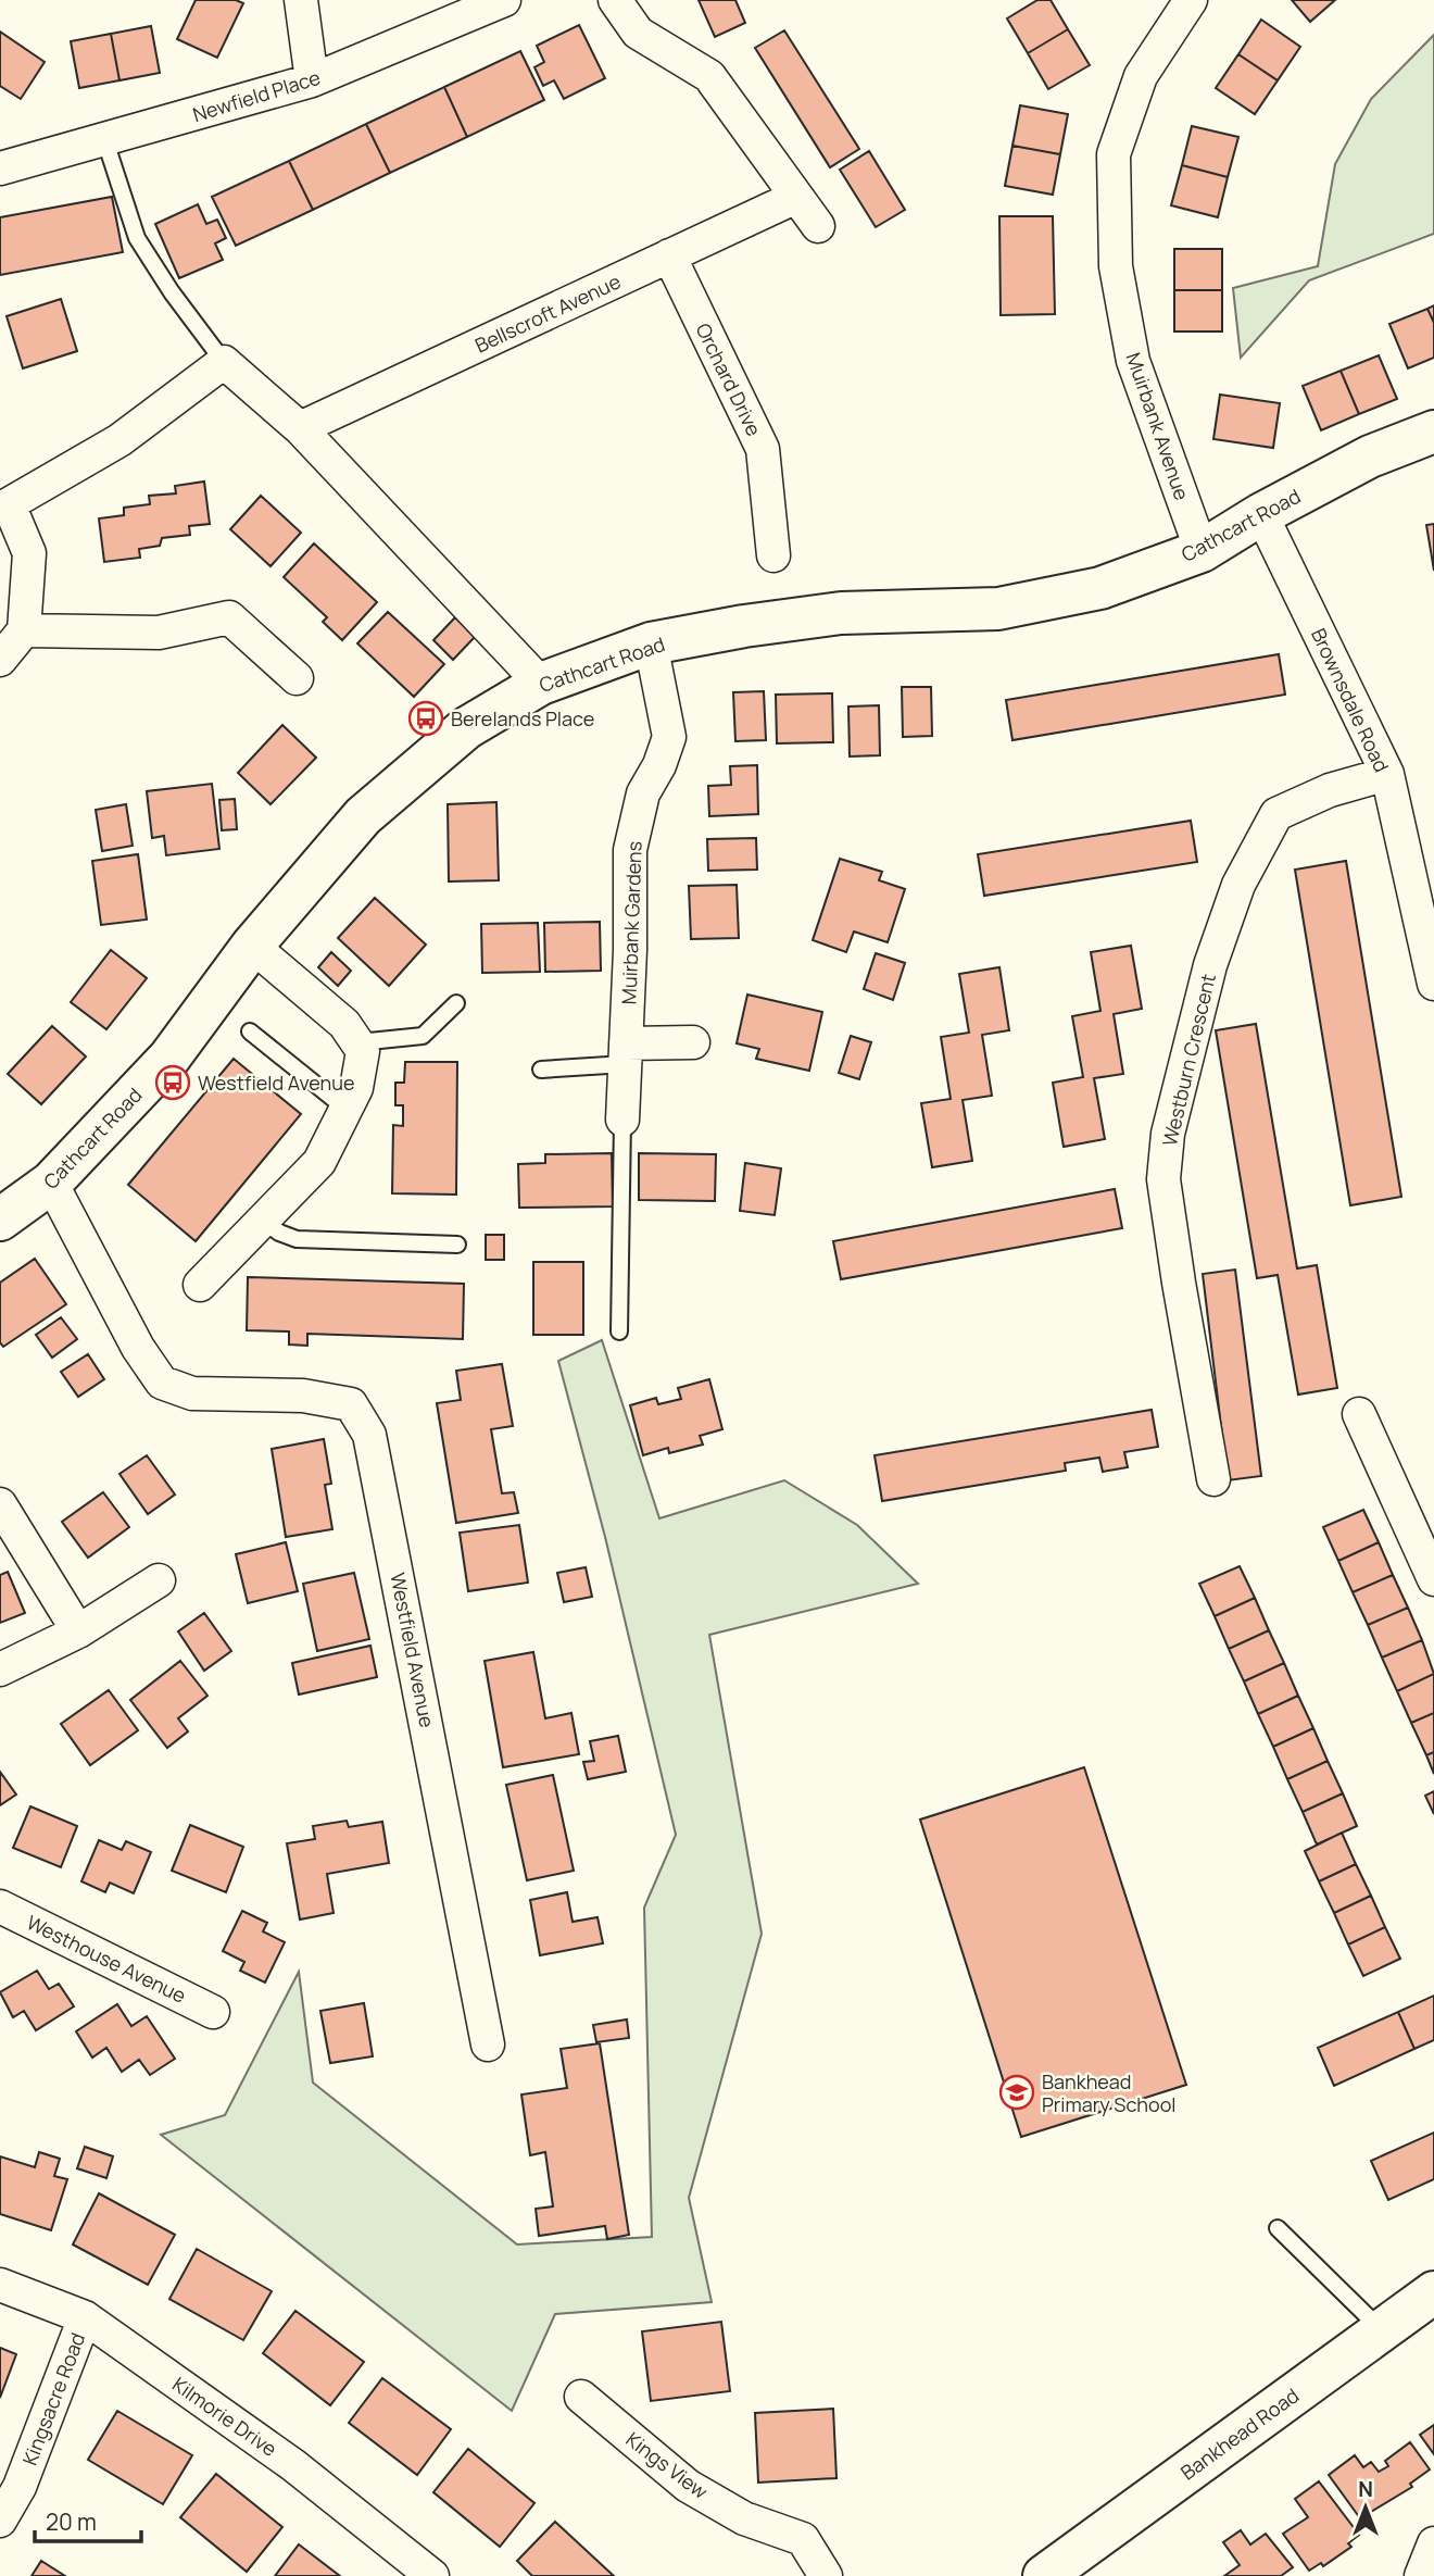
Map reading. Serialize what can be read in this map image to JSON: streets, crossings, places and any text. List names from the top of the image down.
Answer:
{
  "streets": {
    "street": [
      "Newfield Place",
      "Bellscroft Avenue",
      "Orchard Drive",
      "Muirbank Avenue",
      "Cathcart Road",
      "Brownsdale Road",
      "Muirbank Gardens",
      "Westburn Crescent",
      "Westfield Avenue",
      "Westhouse Avenue",
      "Kingsacre Road",
      "Kilmorie Drive",
      "Bankhead Road",
      "Kings View"
    ]
  },
  "crossings": [
    ["Bellscroft Avenue", "Orchard Drive"],
    ["Muirbank Avenue", "Cathcart Road"],
    ["Cathcart Road", "Brownsdale Road"],
    ["Cathcart Road", "Muirbank Gardens"],
    ["Cathcart Road", "Westfield Avenue"],
    ["Brownsdale Road", "Westburn Crescent"],
    ["Kingsacre Road", "Kilmorie Drive"]
  ],
  "places": {
    "bus stop": ["Berelands Place", "Westfield Avenue"],
    "school or university": ["Bankhead Primary School"]
  },
  "scale_bar": "20 m",
  "north": "top"
}
